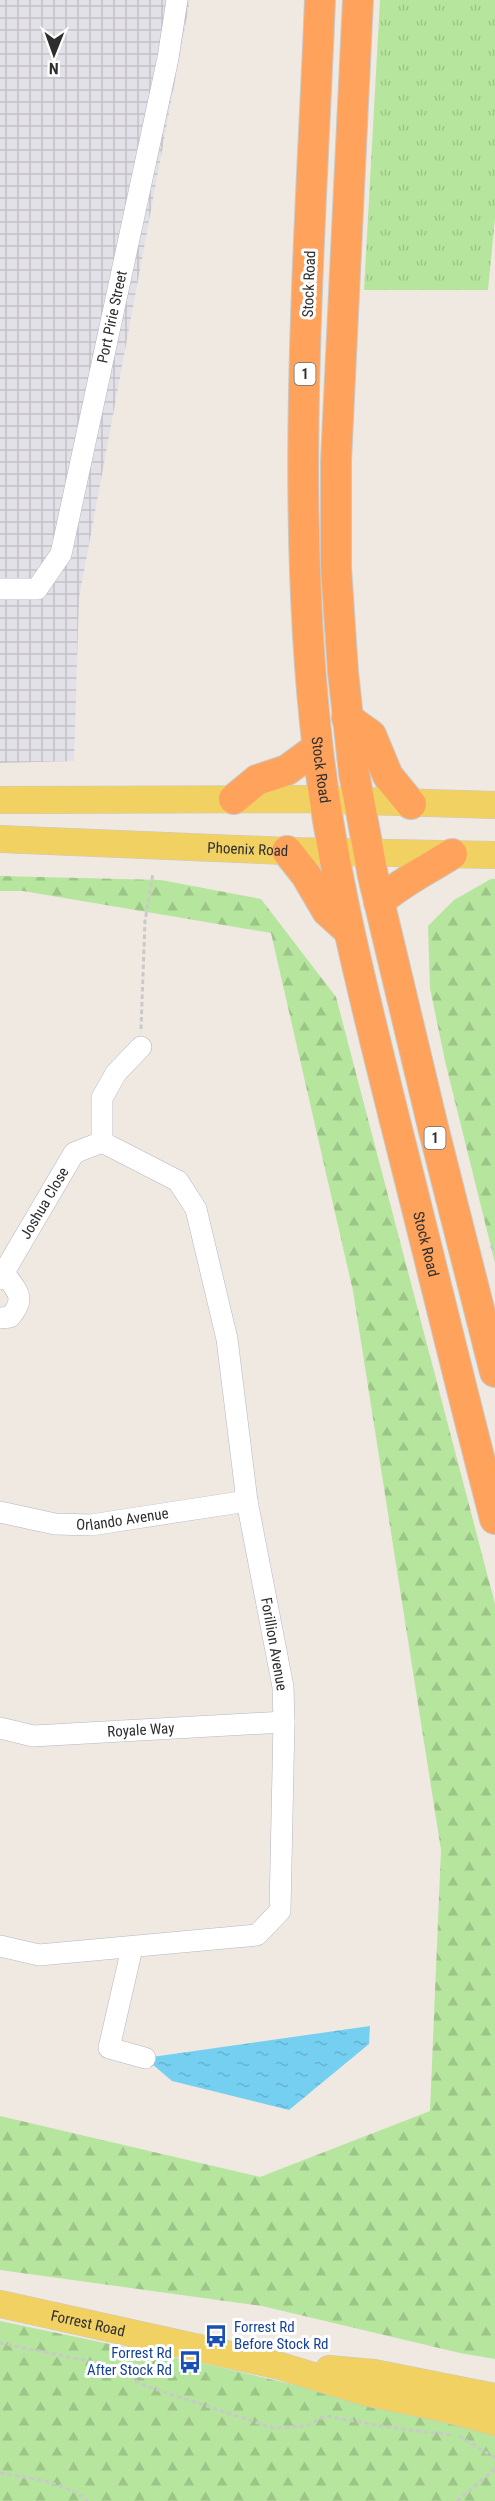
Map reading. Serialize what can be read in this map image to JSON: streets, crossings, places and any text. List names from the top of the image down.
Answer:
{
  "streets": {
    "highway": ["Stock Road", "1"],
    "main road": ["Phoenix Road", "Forrest Road"],
    "street": [
      "Port Pirie Street",
      "Joshua Close",
      "Orlando Avenue",
      "Forillion Avenue",
      "Royale Way"
    ]
  },
  "crossings": [
    ["Stock Road", "Phoenix Road"],
    ["1", "Phoenix Road"],
    ["Joshua Close", "Forillion Avenue"],
    ["Orlando Avenue", "Forillion Avenue"],
    ["Forillion Avenue", "Royale Way"]
  ],
  "places": {
    "bus stop": ["Forrest Rd Before Stock Rd", "Forrest Rd After Stock Rd"]
  },
  "north": "bottom"
}
